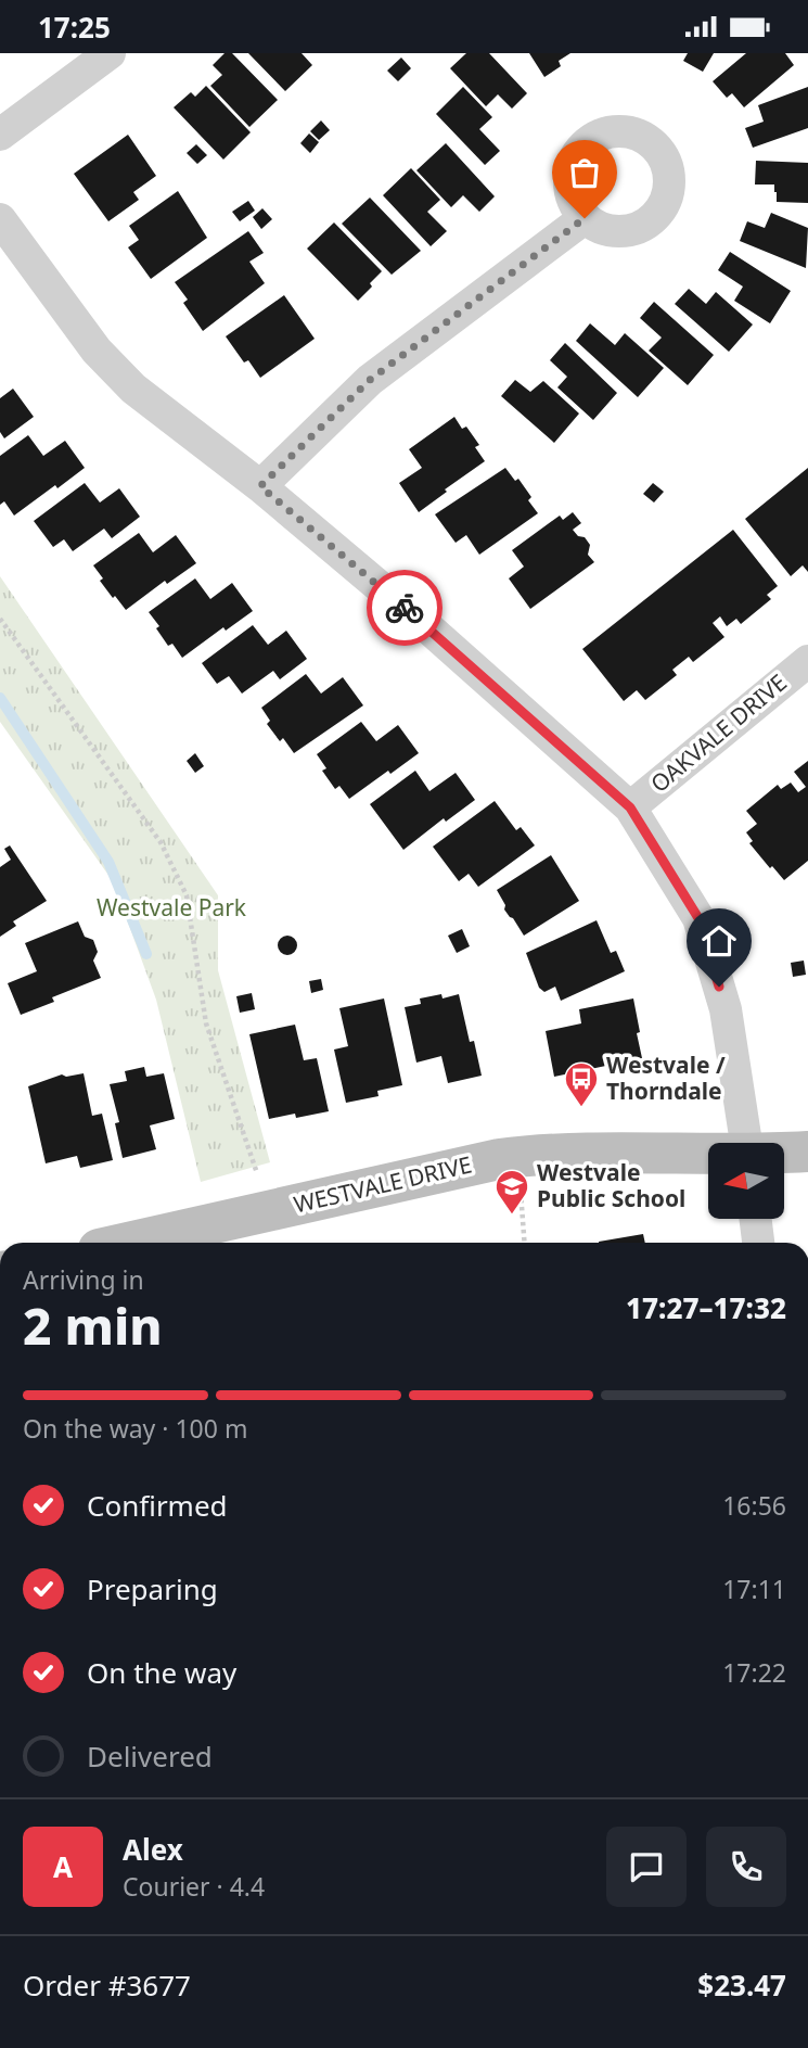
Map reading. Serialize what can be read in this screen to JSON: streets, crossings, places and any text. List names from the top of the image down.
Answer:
{
  "streets": {
    "street": ["OAKVALE DRIVE", "WESTVALE DRIVE"]
  },
  "parks": ["Westvale Park"],
  "places": {
    "bus stop": ["Westvale / Thorndale"],
    "school or university": ["Westvale Public School"]
  },
  "north": "left",
  "page": {
    "status": "17:25",
    "heading": ["2 min", "Arriving in", "17:27–17:32"],
    "panel": [
      "Alex",
      "Courier · 4.4",
      "Order #3677",
      "$23.47"
    ],
    "bar": "On the way · 100 m",
    "list": [
      ["Confirmed", "16:56"],
      ["Preparing", "17:11"],
      ["On the way", "17:22"],
      "Delivered"
    ],
    "round": "A"
  }
}
